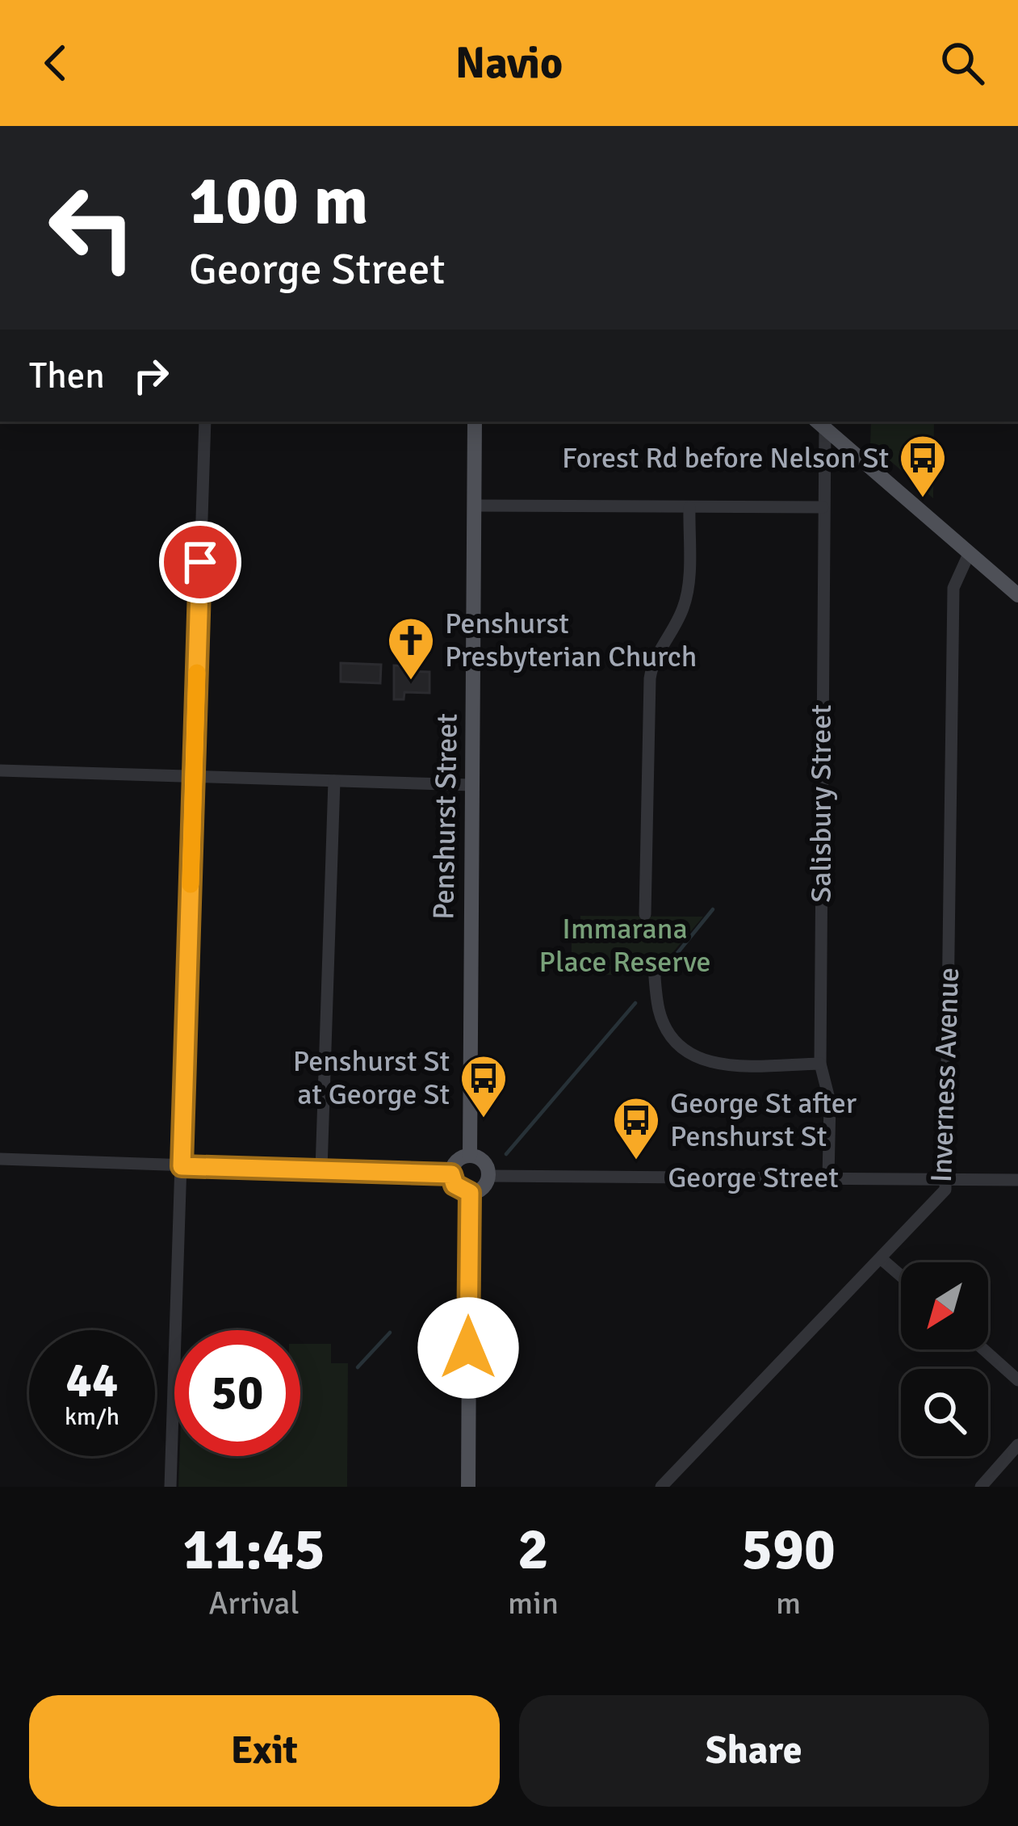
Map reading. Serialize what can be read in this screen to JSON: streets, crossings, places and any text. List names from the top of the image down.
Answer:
{
  "streets": {
    "main road": ["Penshurst Street"],
    "street": ["Salisbury Street", "Inverness Avenue", "George Street"]
  },
  "crossings": [
    ["Salisbury Street", "George Street"],
    ["Penshurst Street", "George Street"],
    ["Inverness Avenue", "George Street"]
  ],
  "parks": ["Immarana Place Reserve"],
  "places": {
    "bus stop": ["Forest Rd before Nelson St", "Penshurst St at George St", "George St after Penshurst St"],
    "church": ["Penshurst Presbyterian Church"]
  },
  "north": "bottom left",
  "page": {
    "header": "Navio",
    "turn": ["100 m", "George Street"],
    "then": "Then",
    "speed": "44 km/h",
    "limit": "50",
    "eta": [
      "11:45",
      "Arrival",
      "2",
      "min",
      "590",
      "m"
    ],
    "buttons": ["Exit", "Share"]
  }
}
